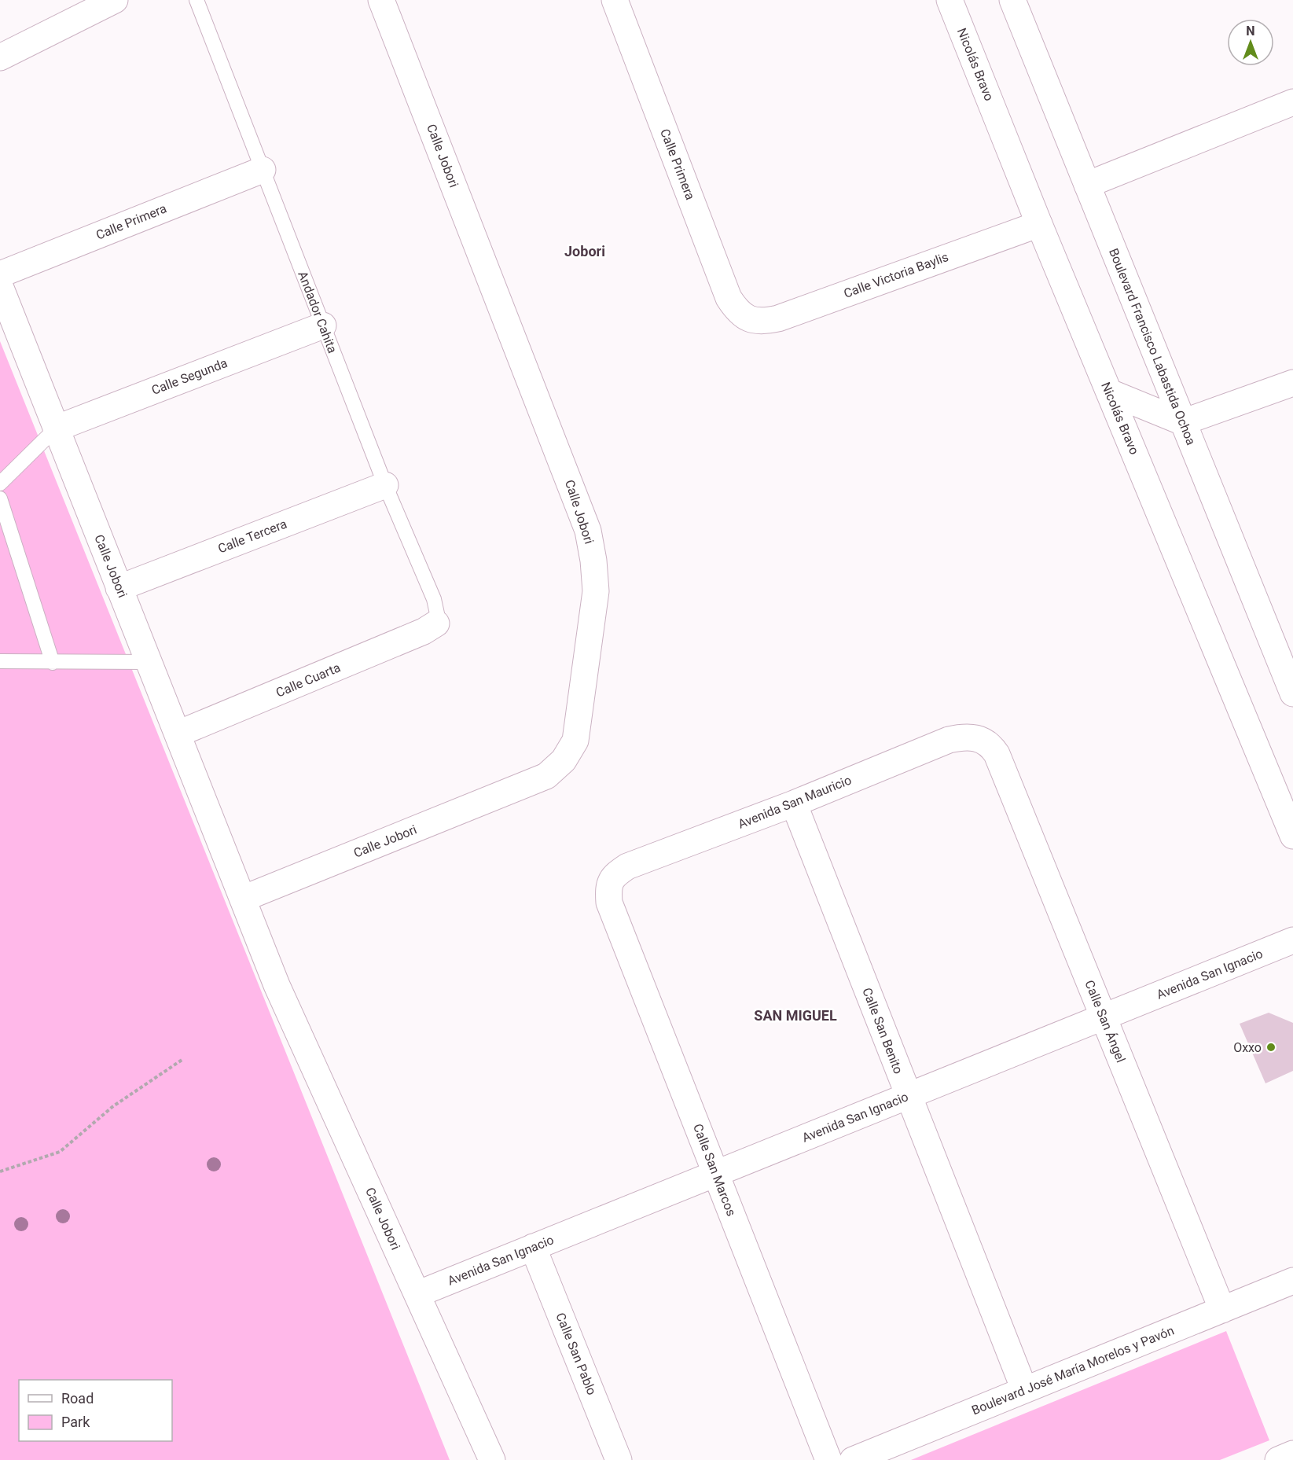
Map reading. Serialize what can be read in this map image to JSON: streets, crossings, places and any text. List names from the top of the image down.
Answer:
{
  "streets": {
    "street": [
      "Nicolás Bravo",
      "Calle Jobori",
      "Calle Primera",
      "Calle Victoria Baylis",
      "Boulevard Francisco Labastida Ochoa",
      "Calle Segunda",
      "Calle Tercera",
      "Calle Cuarta",
      "Avenida San Mauricio",
      "Avenida San Ignacio",
      "Calle San Ángel",
      "Calle San Benito",
      "Calle San Marcos",
      "Calle San Pablo",
      "Boulevard José María Morelos y Pavón"
    ],
    "lane": ["Andador Cahita"]
  },
  "crossings": [
    ["Nicolás Bravo", "Calle Victoria Baylis"],
    ["Calle Jobori", "Calle Segunda"],
    ["Calle Jobori", "Calle Tercera"],
    ["Calle Jobori", "Calle Cuarta"],
    ["Calle Jobori", "Avenida San Ignacio"],
    ["Calle Primera", "Calle Victoria Baylis"],
    ["Calle Primera", "Andador Cahita"],
    ["Andador Cahita", "Calle Segunda"],
    ["Andador Cahita", "Calle Tercera"],
    ["Andador Cahita", "Calle Cuarta"],
    ["Avenida San Mauricio", "Calle San Ángel"],
    ["Avenida San Mauricio", "Calle San Benito"],
    ["Avenida San Mauricio", "Calle San Marcos"],
    ["Avenida San Ignacio", "Calle San Ángel"],
    ["Avenida San Ignacio", "Calle San Benito"],
    ["Avenida San Ignacio", "Calle San Marcos"],
    ["Avenida San Ignacio", "Calle San Pablo"],
    ["Calle San Ángel", "Boulevard José María Morelos y Pavón"],
    ["Calle San Benito", "Boulevard José María Morelos y Pavón"]
  ],
  "districts": ["Jobori", "SAN MIGUEL"],
  "places": ["Oxxo"],
  "legend": ["Road", "Park"],
  "north": "top"
}
